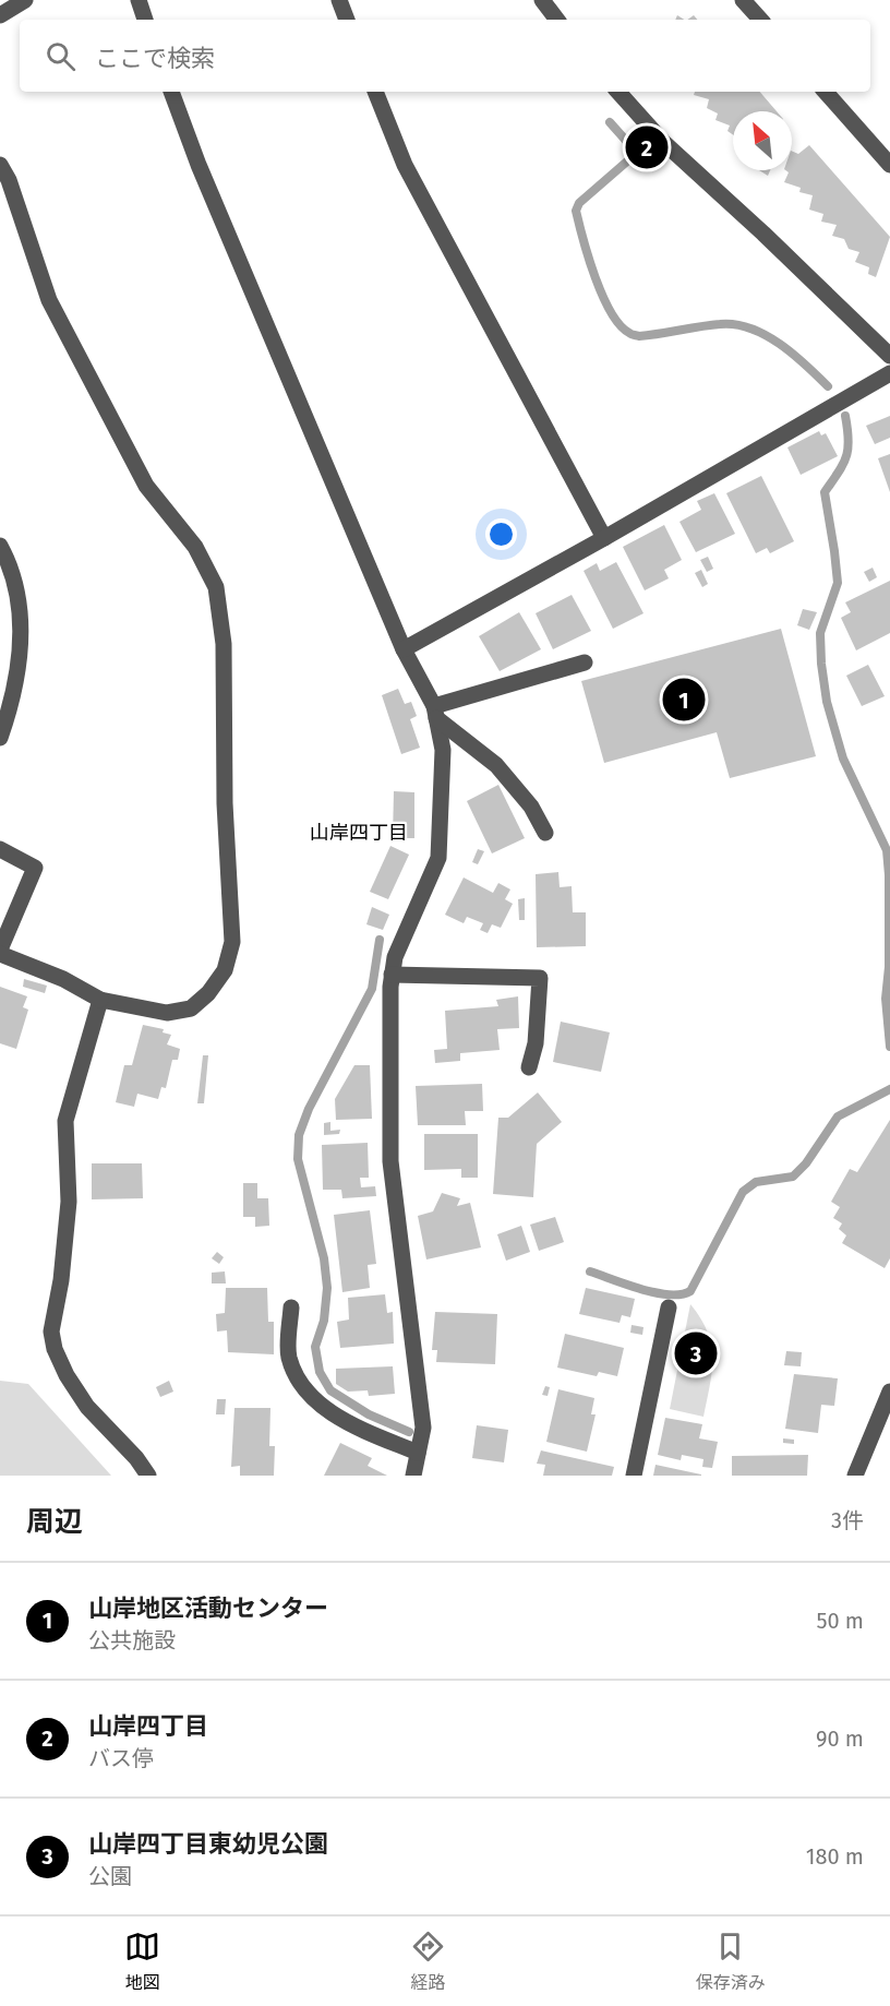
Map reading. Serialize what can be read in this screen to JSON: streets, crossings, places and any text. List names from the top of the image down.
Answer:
{
  "districts": ["山岸四丁目"],
  "north": "top left",
  "page": {
    "search": "ここで検索",
    "pins": ["2", "1", "3"],
    "heading": ["周辺", "3件"],
    "list": [
      {
        "mark": "1",
        "name": "山岸地区活動センター",
        "note": "公共施設",
        "value": "50 m"
      },
      {
        "mark": "2",
        "name": "山岸四丁目",
        "note": "バス停",
        "value": "90 m"
      },
      {
        "mark": "3",
        "name": "山岸四丁目東幼児公園",
        "note": "公園",
        "value": "180 m"
      }
    ],
    "nav": ["地図", "経路", "保存済み"]
  }
}
